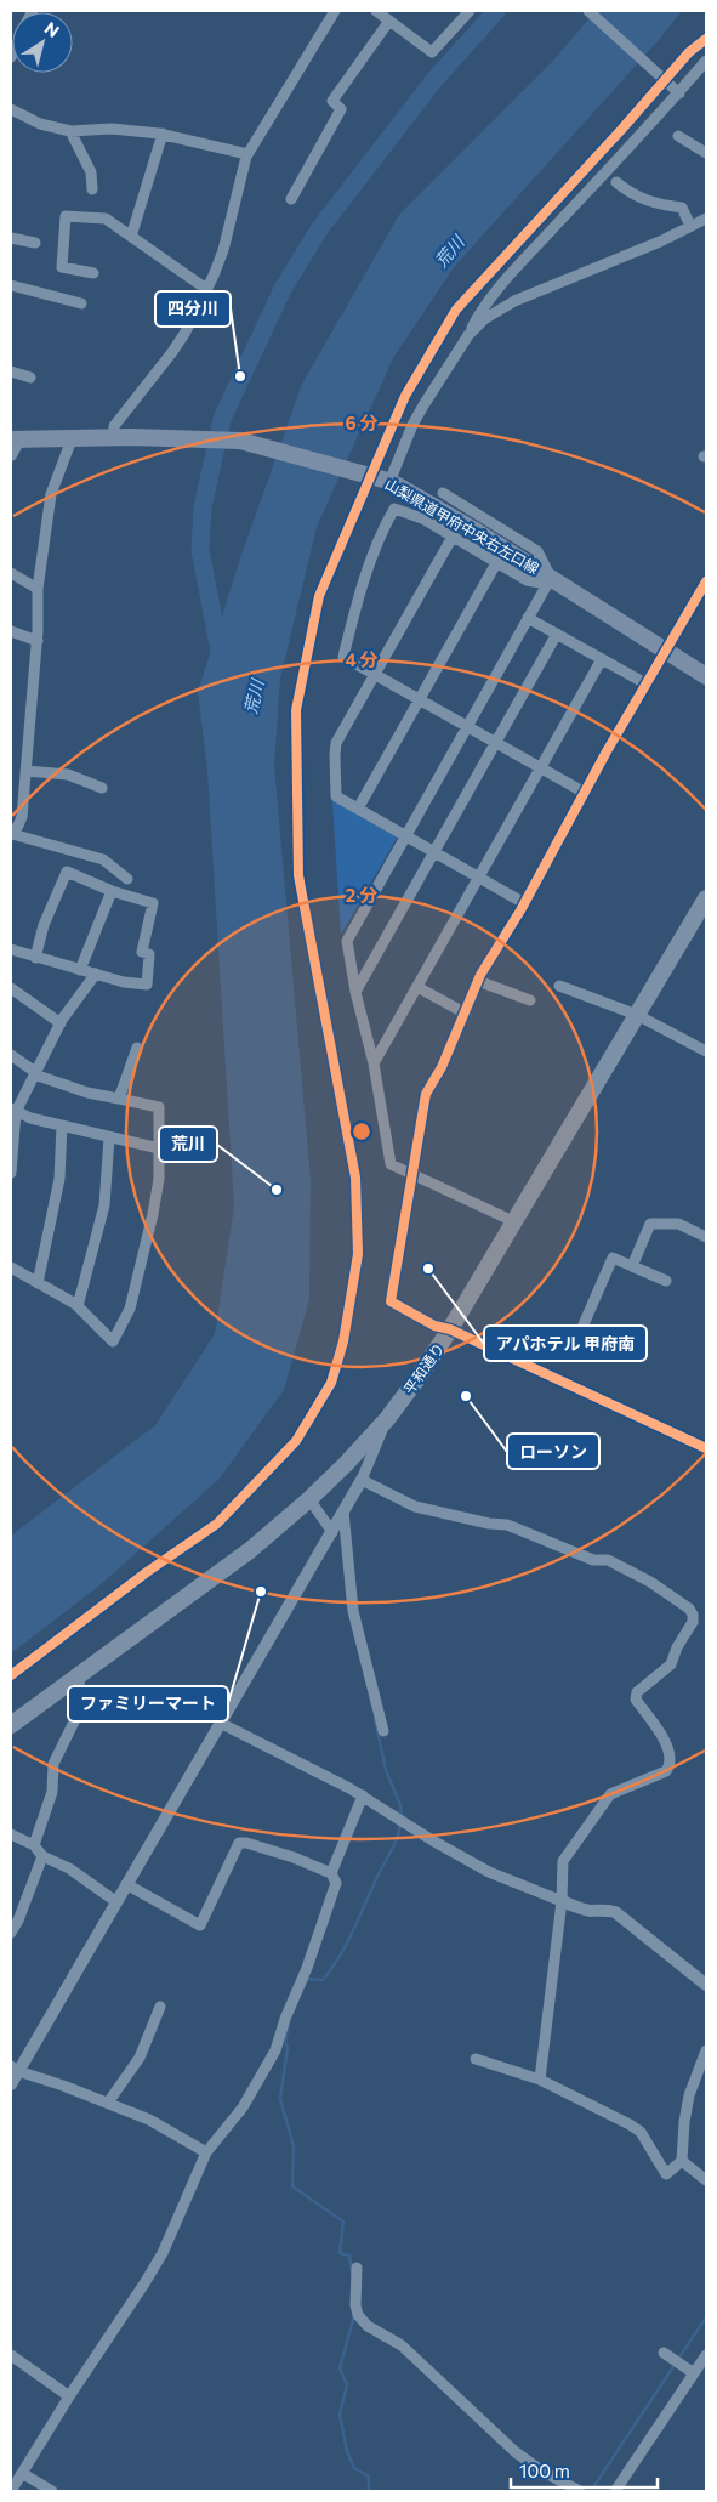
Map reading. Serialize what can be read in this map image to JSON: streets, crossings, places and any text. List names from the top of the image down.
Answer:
{
  "streets": {
    "highway": ["平和通り"],
    "main road": ["山梨県道甲府中央右左口線"]
  },
  "water": ["荒川"],
  "places": [
    "四分川",
    "荒川",
    "アパホテル 甲府南",
    "ローソン",
    "ファミリーマート"
  ],
  "scale_bar": "100 m",
  "north": "top right",
  "rings": ["6 分", "4 分", "2 分"]
}
